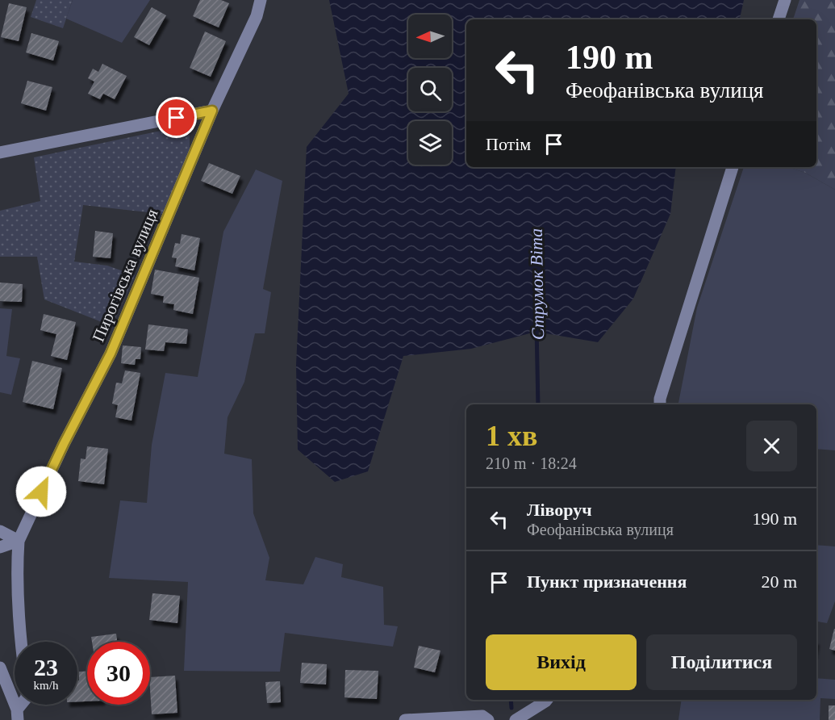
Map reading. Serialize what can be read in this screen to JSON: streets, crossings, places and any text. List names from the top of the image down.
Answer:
{
  "streets": {
    "street": ["Пирогівська вулиця"]
  },
  "water": ["Струмок Віта"],
  "north": "left",
  "page": {
    "turn": ["190 m", "Феофанівська вулиця"],
    "then": "Потім",
    "heading": ["1 хв", "210 m · 18:24"],
    "list": [
      {
        "name": "Ліворуч",
        "note": "Феофанівська вулиця",
        "value": "190 m"
      },
      {
        "name": "Пункт призначення",
        "value": "20 m"
      }
    ],
    "buttons": ["Вихід", "Поділитися"],
    "speed": "23 km/h",
    "limit": "30"
  }
}
